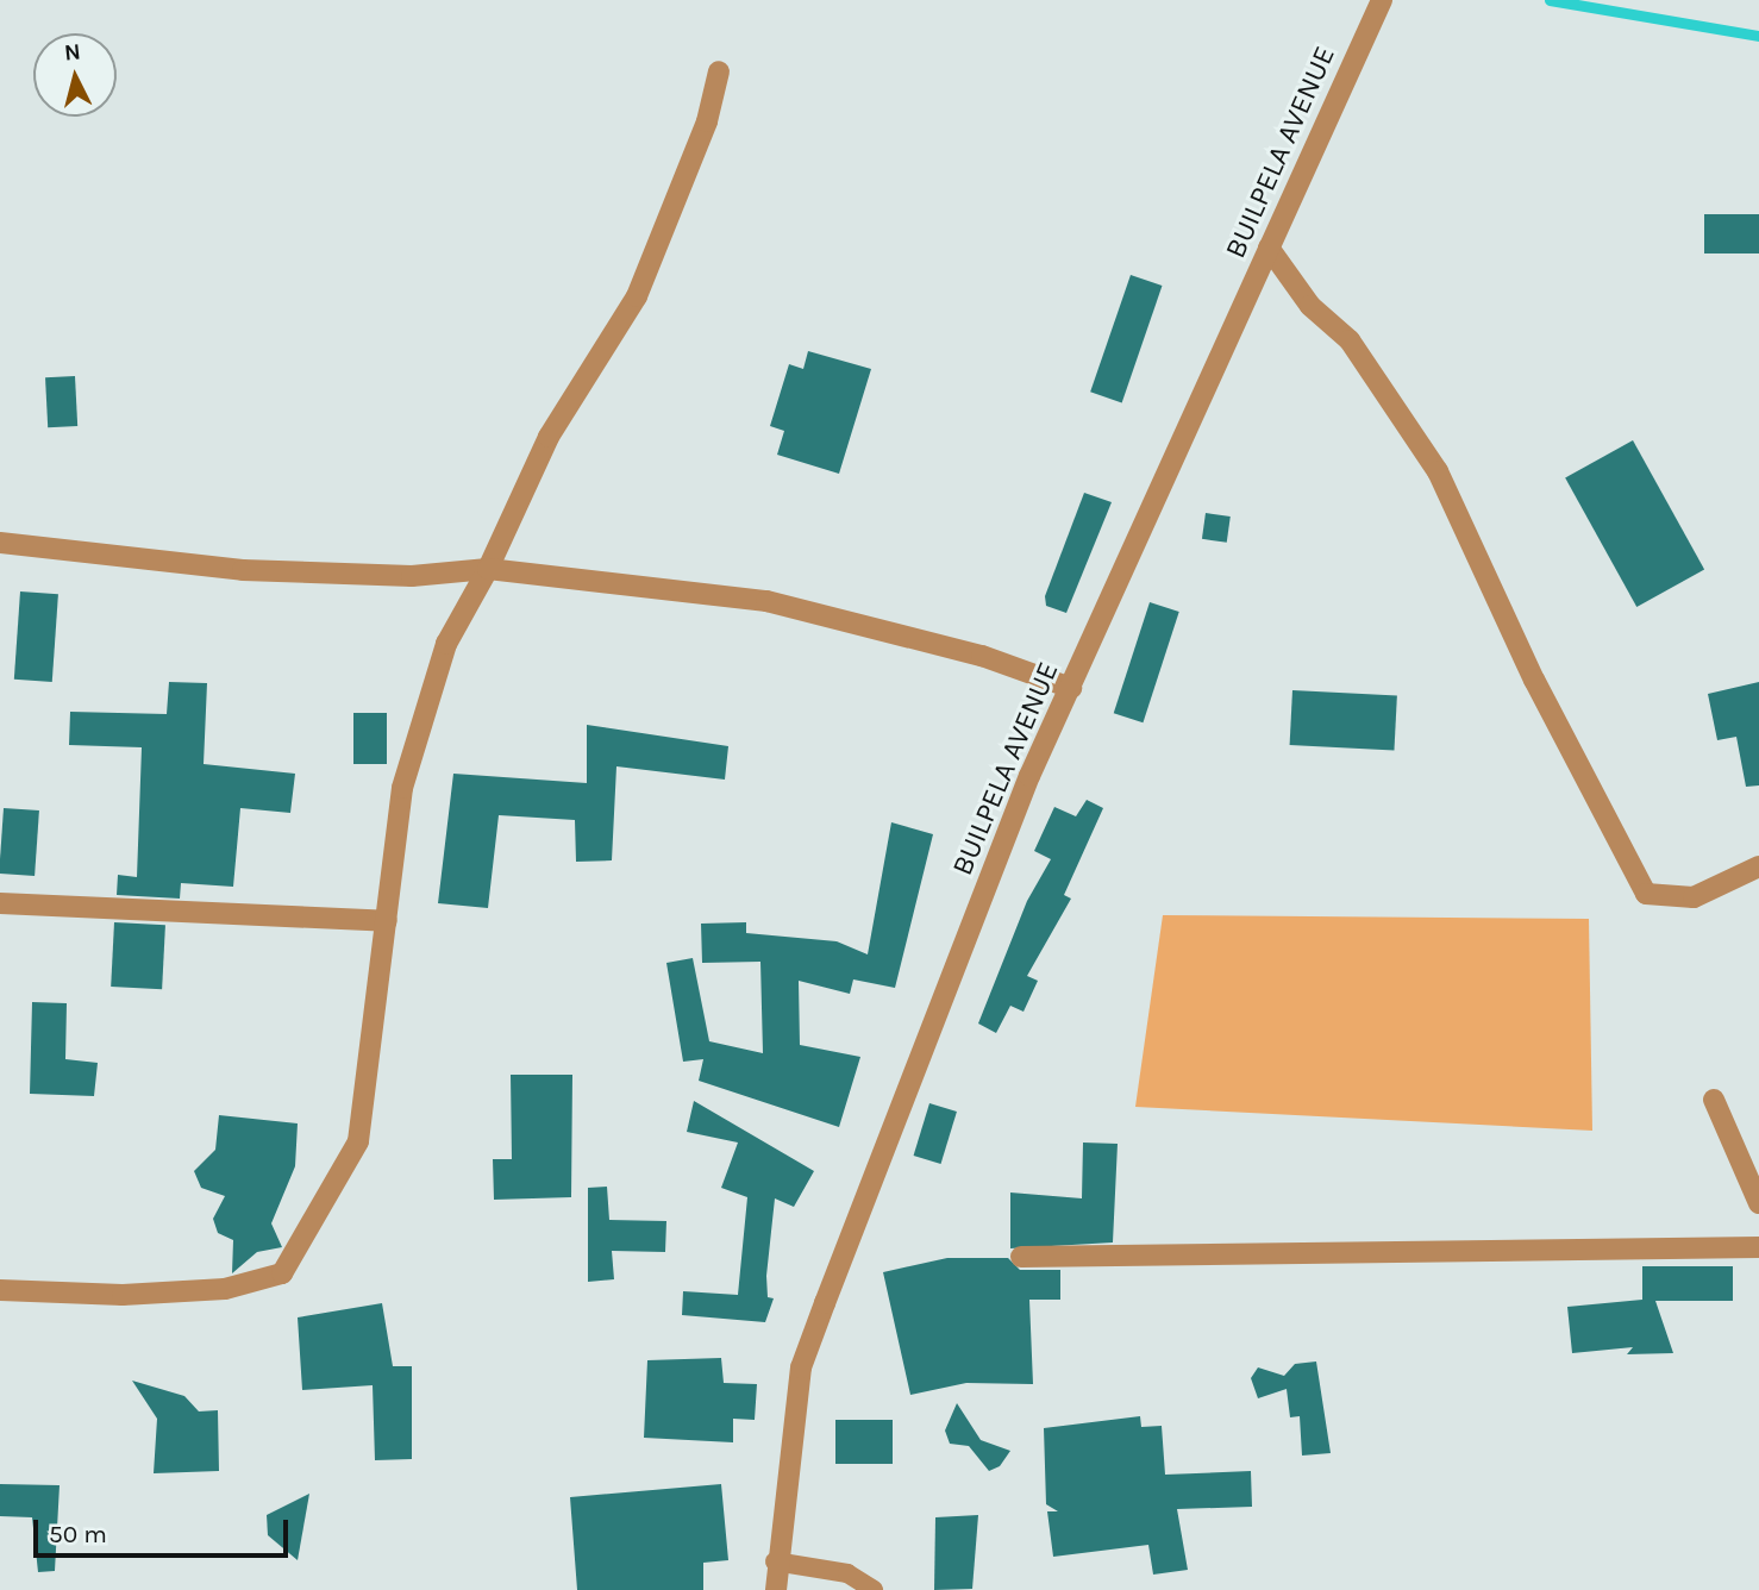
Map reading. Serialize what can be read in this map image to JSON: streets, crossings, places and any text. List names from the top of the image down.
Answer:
{
  "streets": {
    "street": ["BUILPELA AVENUE"]
  },
  "scale_bar": "50 m",
  "north": "top"
}
